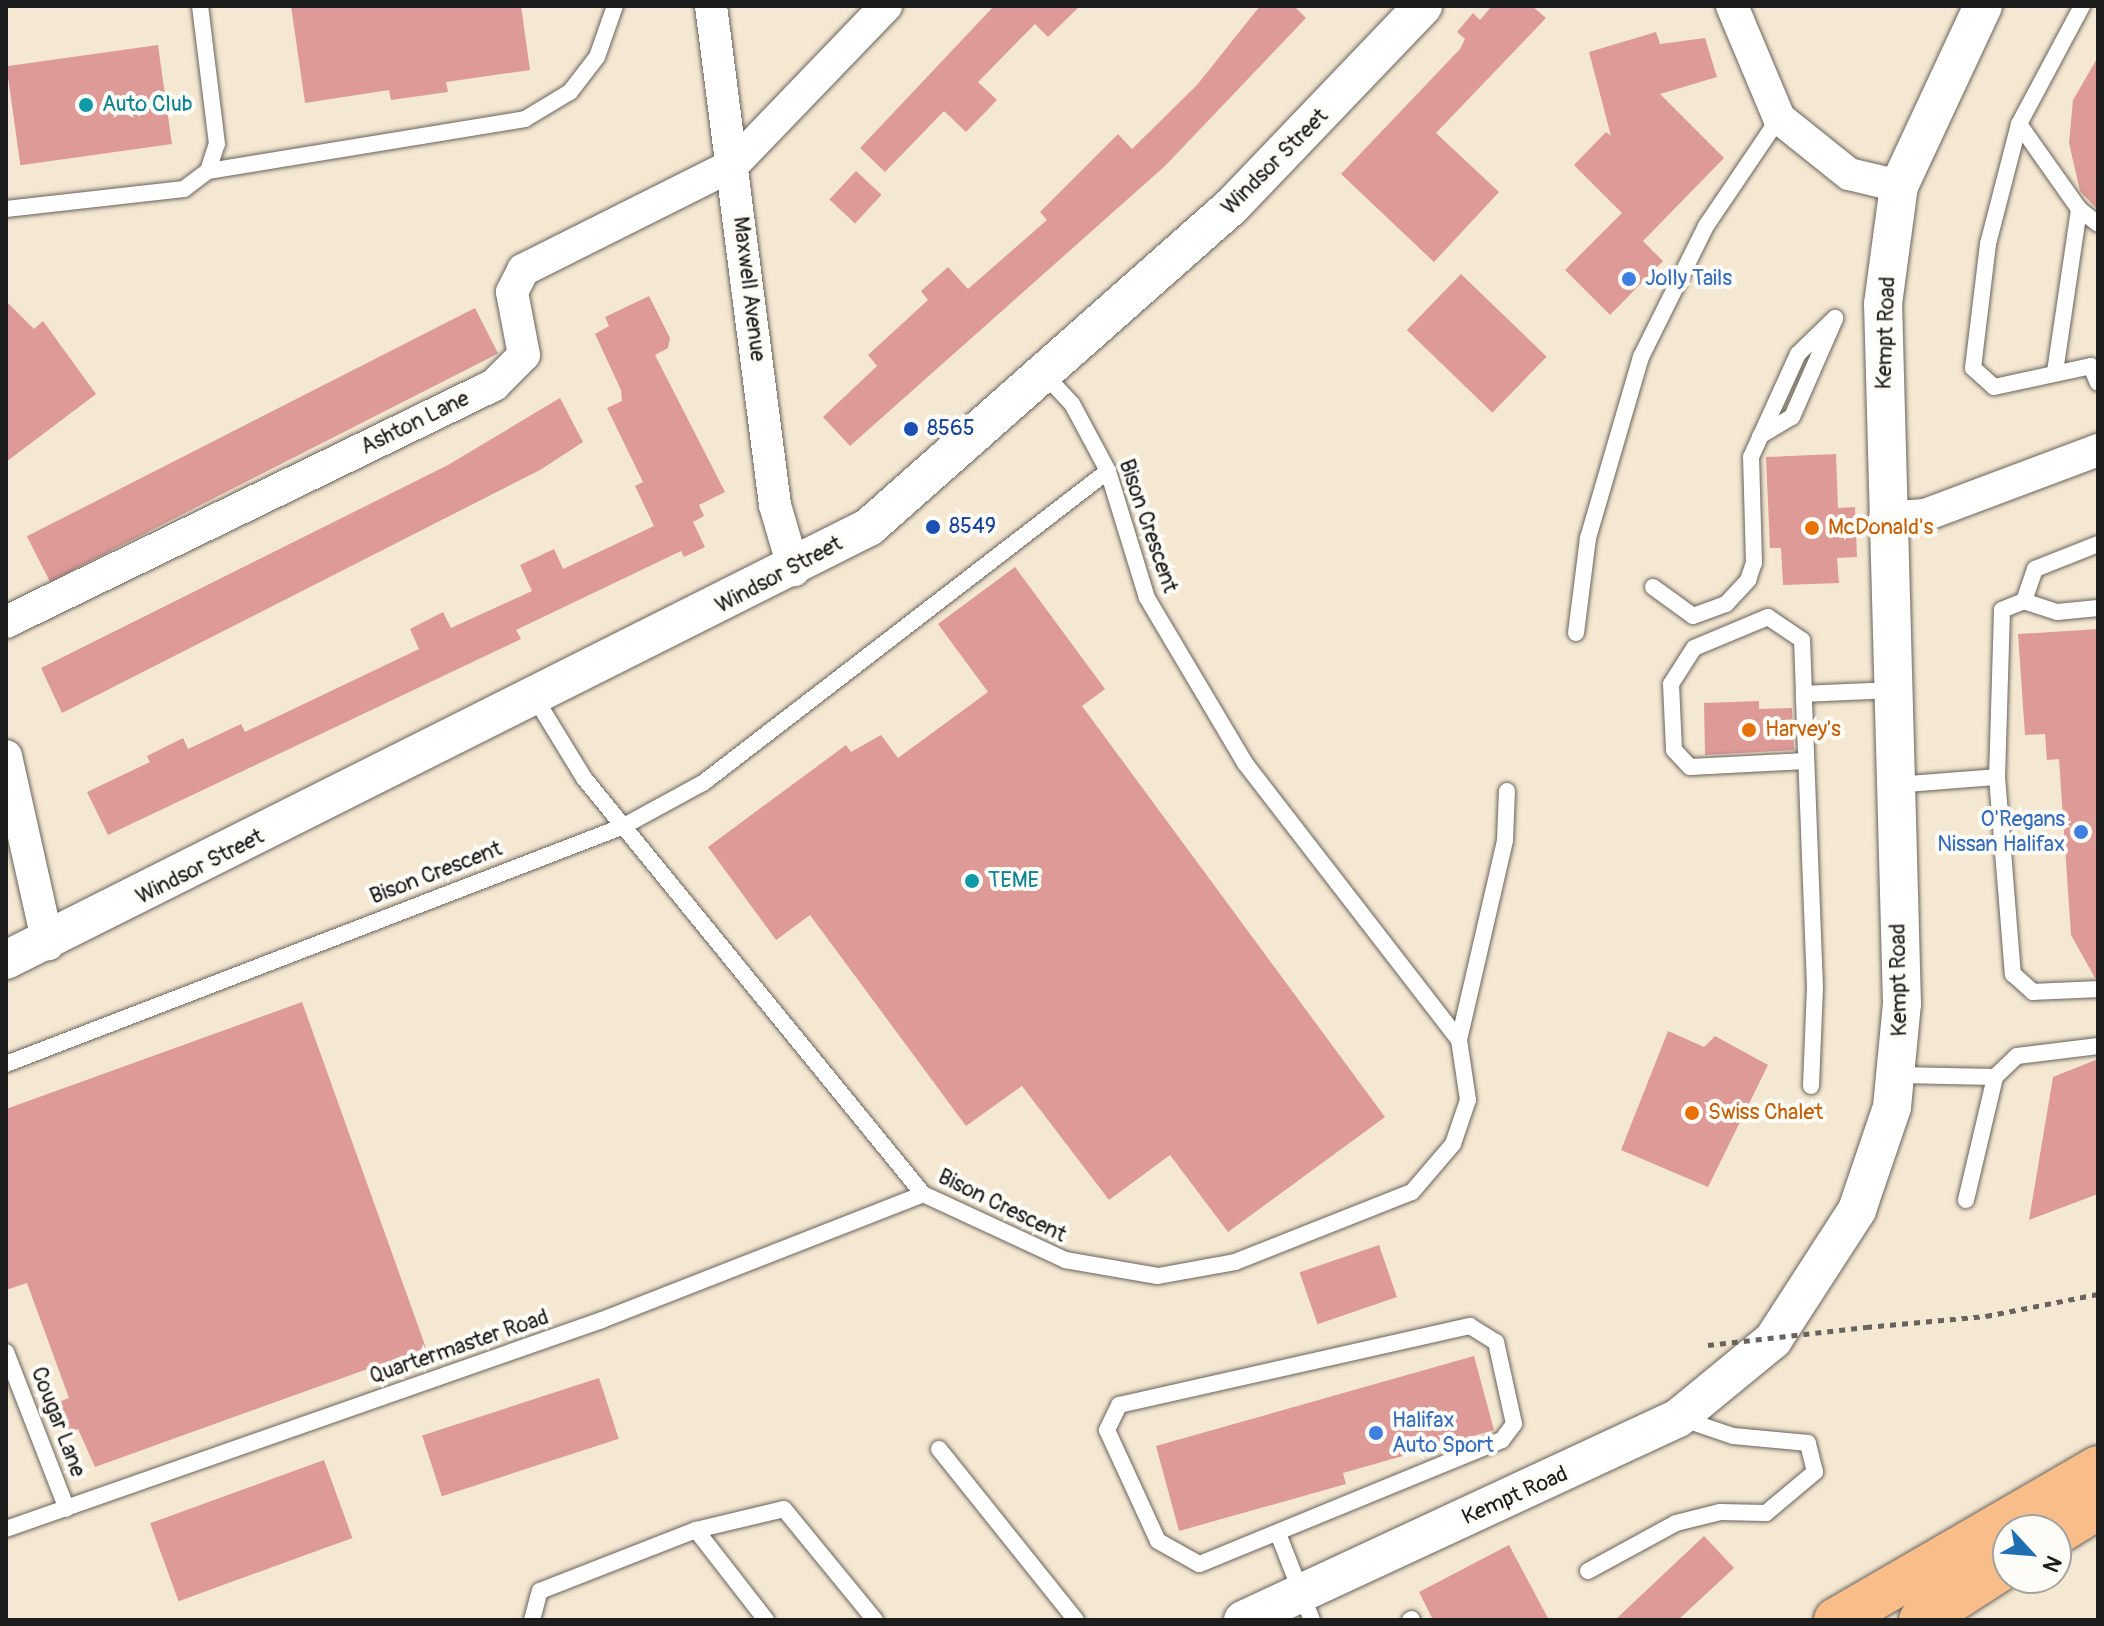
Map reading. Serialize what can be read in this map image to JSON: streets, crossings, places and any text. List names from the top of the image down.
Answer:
{
  "streets": {
    "street": [
      "Windsor Street",
      "Maxwell Avenue",
      "Kempt Road",
      "Ashton Lane"
    ],
    "lane": ["Bison Crescent", "Quartermaster Road", "Cougar Lane"]
  },
  "crossings": [
    ["Windsor Street", "Maxwell Avenue"],
    ["Windsor Street", "Bison Crescent"],
    ["Maxwell Avenue", "Ashton Lane"],
    ["Bison Crescent", "Quartermaster Road"],
    ["Quartermaster Road", "Cougar Lane"]
  ],
  "places": [
    "Auto Club",
    "Jolly Tails",
    "8565",
    "8549",
    "McDonald's",
    "Harvey's",
    "O'Regans Nissan Halifax",
    "TEME",
    "Swiss Chalet",
    "Halifax Auto Sport"
  ],
  "north": "bottom right"
}
